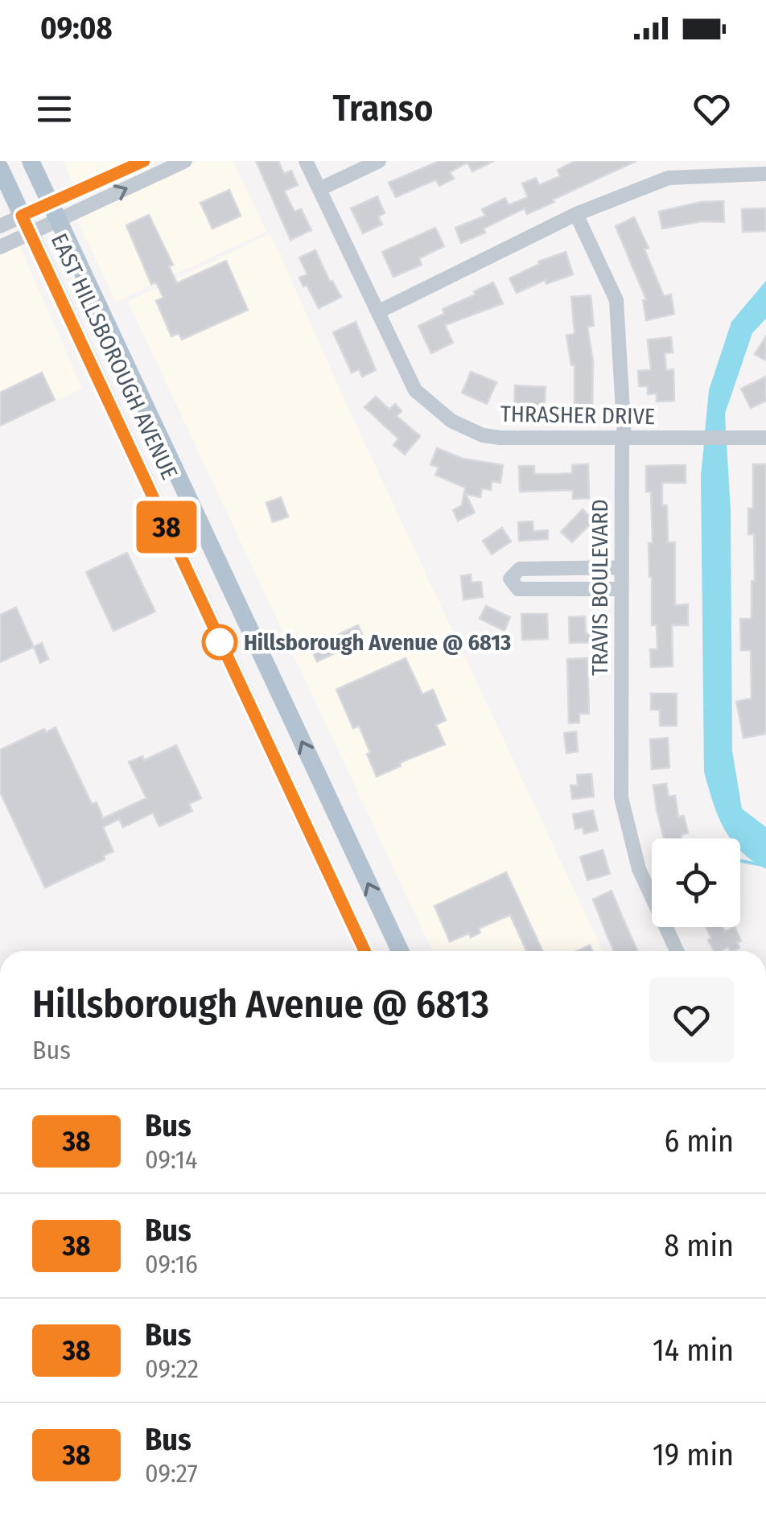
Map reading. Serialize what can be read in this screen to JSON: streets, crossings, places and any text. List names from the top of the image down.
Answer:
{
  "streets": {
    "main road": ["EAST HILLSBOROUGH AVENUE"],
    "street": ["THRASHER DRIVE", "TRAVIS BOULEVARD"]
  },
  "crossings": [
    ["THRASHER DRIVE", "TRAVIS BOULEVARD"]
  ],
  "places": ["Hillsborough Avenue @ 6813"],
  "lines": ["bus line 38"],
  "page": {
    "status": "09:08",
    "header": "Transo",
    "on_map": "38",
    "heading": ["Hillsborough Avenue @ 6813", "Bus"],
    "list": [
      {
        "mark": "38",
        "name": "Bus",
        "note": "09:14",
        "value": "6 min"
      },
      {
        "mark": "38",
        "name": "Bus",
        "note": "09:16",
        "value": "8 min"
      },
      {
        "mark": "38",
        "name": "Bus",
        "note": "09:22",
        "value": "14 min"
      },
      {
        "mark": "38",
        "name": "Bus",
        "note": "09:27",
        "value": "19 min"
      }
    ]
  }
}
